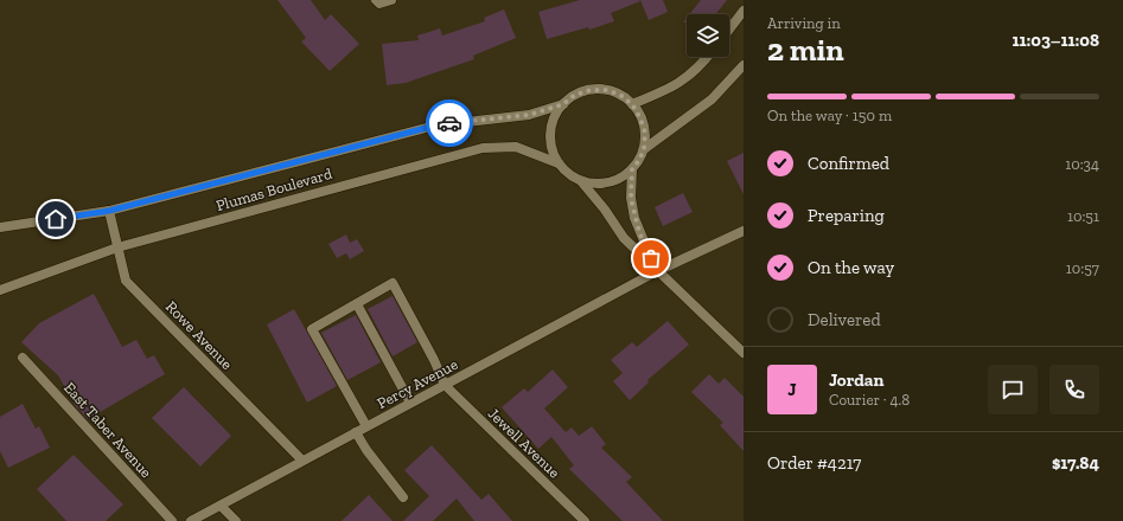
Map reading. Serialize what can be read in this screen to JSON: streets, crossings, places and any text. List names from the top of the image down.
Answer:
{
  "streets": {
    "street": [
      "Plumas Boulevard",
      "Rowe Avenue",
      "Percy Avenue",
      "East Taber Avenue",
      "Jewell Avenue"
    ]
  },
  "crossings": [
    ["Plumas Boulevard", "Rowe Avenue"],
    ["Rowe Avenue", "Percy Avenue"],
    ["Percy Avenue", "Jewell Avenue"]
  ],
  "page": {
    "heading": ["2 min", "Arriving in", "11:03–11:08"],
    "panel": [
      "Jordan",
      "Courier · 4.8",
      "Order #4217",
      "$17.84"
    ],
    "bar": "On the way · 150 m",
    "list": [
      ["Confirmed", "10:34"],
      ["Preparing", "10:51"],
      ["On the way", "10:57"],
      "Delivered"
    ],
    "round": "J"
  }
}
